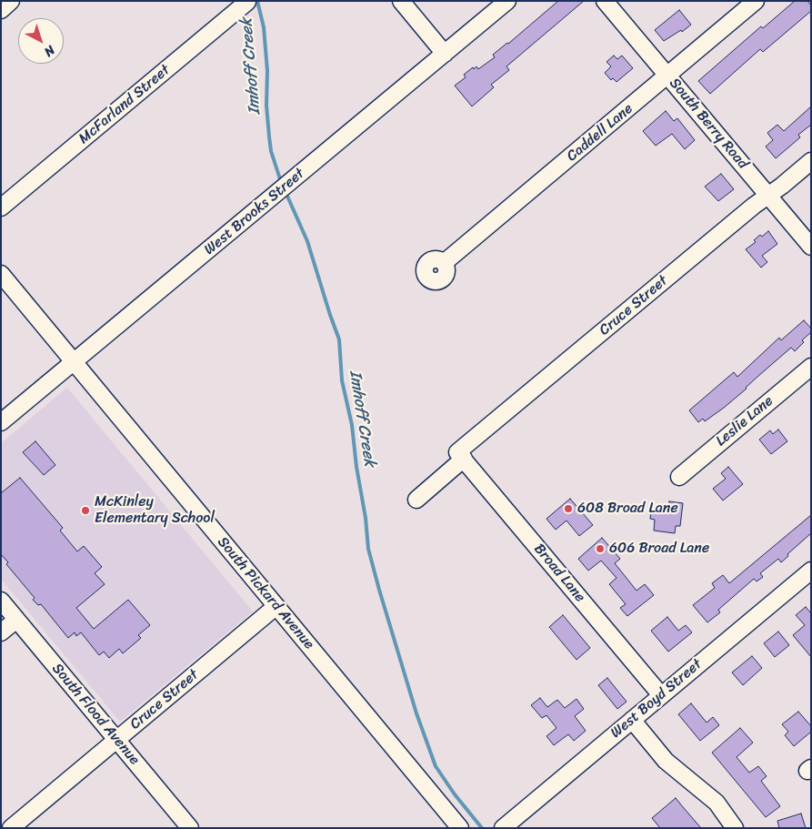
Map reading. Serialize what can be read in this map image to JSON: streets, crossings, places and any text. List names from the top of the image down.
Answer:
{
  "streets": {
    "street": [
      "McFarland Street",
      "South Berry Road",
      "Caddell Lane",
      "West Brooks Street",
      "Cruce Street",
      "Leslie Lane",
      "Broad Lane",
      "South Pickard Avenue",
      "West Boyd Street",
      "South Flood Avenue"
    ]
  },
  "crossings": [
    ["South Berry Road", "Caddell Lane"],
    ["South Berry Road", "Cruce Street"],
    ["West Brooks Street", "South Pickard Avenue"],
    ["Cruce Street", "Broad Lane"],
    ["Cruce Street", "South Pickard Avenue"],
    ["Cruce Street", "South Flood Avenue"],
    ["Broad Lane", "West Boyd Street"]
  ],
  "water": ["Imhoff Creek"],
  "places": ["608 Broad Lane", "McKinley Elementary School", "606 Broad Lane"],
  "north": "bottom right"
}
